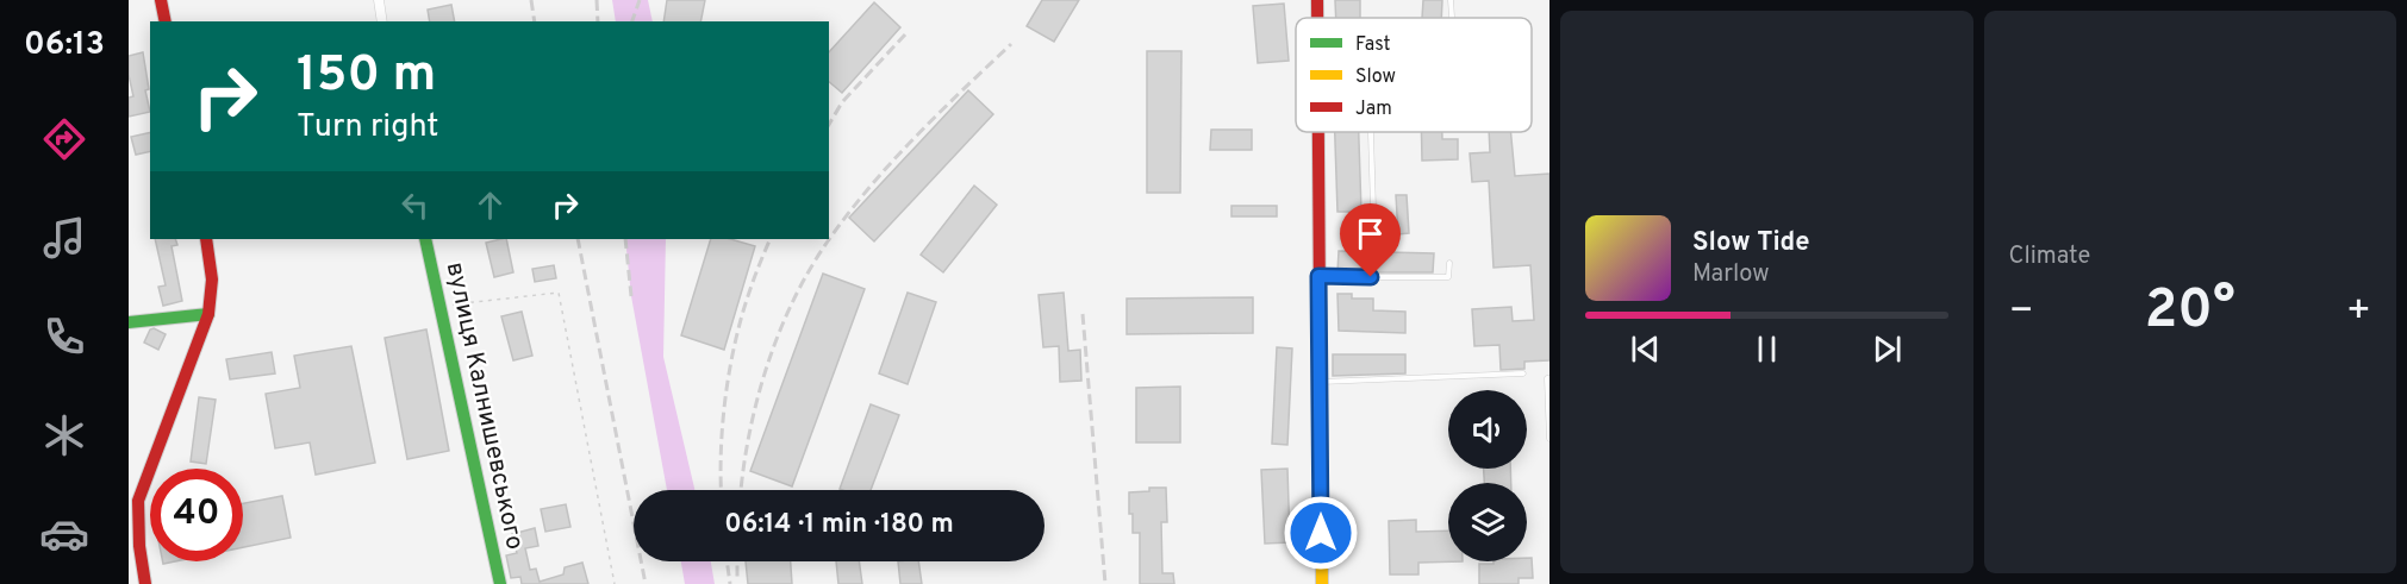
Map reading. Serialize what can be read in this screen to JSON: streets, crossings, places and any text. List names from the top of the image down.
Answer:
{
  "streets": {
    "street": ["вулиця Калнишевського"]
  },
  "legend": ["Fast", "Slow", "Jam"],
  "page": {
    "tabs": "06:13",
    "tile": "Climate",
    "turn": ["150 m", "Turn right"],
    "song": ["Slow Tide", "Marlow"],
    "heat": ["−", "20°", "+"],
    "limit": "40",
    "trip": "06:14 · 1 min · 180 m"
  }
}
